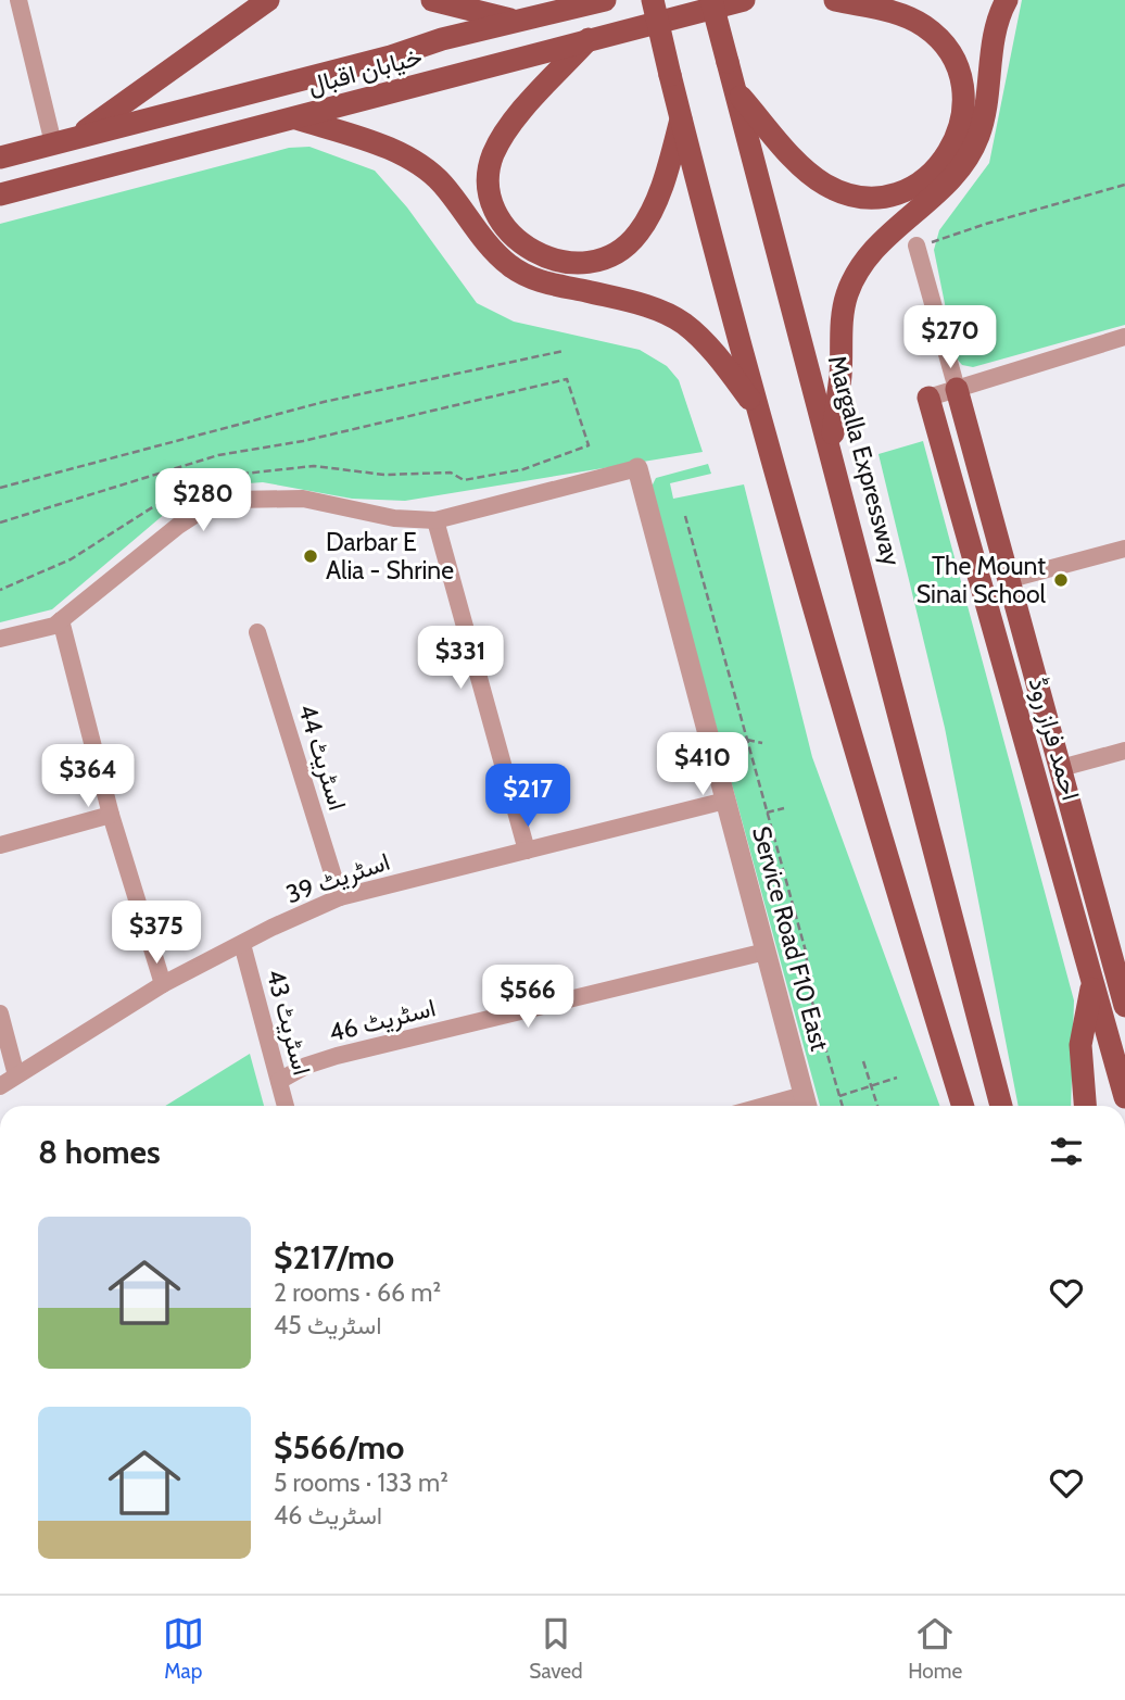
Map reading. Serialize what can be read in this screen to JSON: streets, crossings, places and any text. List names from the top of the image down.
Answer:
{
  "streets": {
    "main road": ["خیابان اقبال", "Margalla Expressway", "احمد فراز روڈ"],
    "street": [
      "اسٹریٹ 44",
      "اسٹریٹ 39",
      "Service Road F10 East",
      "اسٹریٹ 46",
      "اسٹریٹ 43"
    ]
  },
  "crossings": [
    ["اسٹریٹ 44", "اسٹریٹ 39"],
    ["اسٹریٹ 39", "Service Road F10 East"],
    ["اسٹریٹ 39", "اسٹریٹ 43"],
    ["Service Road F10 East", "اسٹریٹ 46"],
    ["اسٹریٹ 46", "اسٹریٹ 43"]
  ],
  "places": ["Darbar E Alia - Shrine", "The Mount Sinai School"],
  "page": {
    "price": [
      "$270",
      "$280",
      "$331",
      "$410",
      "$364",
      "$217",
      "$375",
      "$566"
    ],
    "heading": "8 homes",
    "list": [
      {
        "name": "$217/mo",
        "note": "2 rooms · 66 m² · اسٹریٹ 45"
      },
      {
        "name": "$566/mo",
        "note": "5 rooms · 133 m² · اسٹریٹ 46"
      }
    ],
    "tabs": ["Map", "Saved", "Home"]
  }
}
